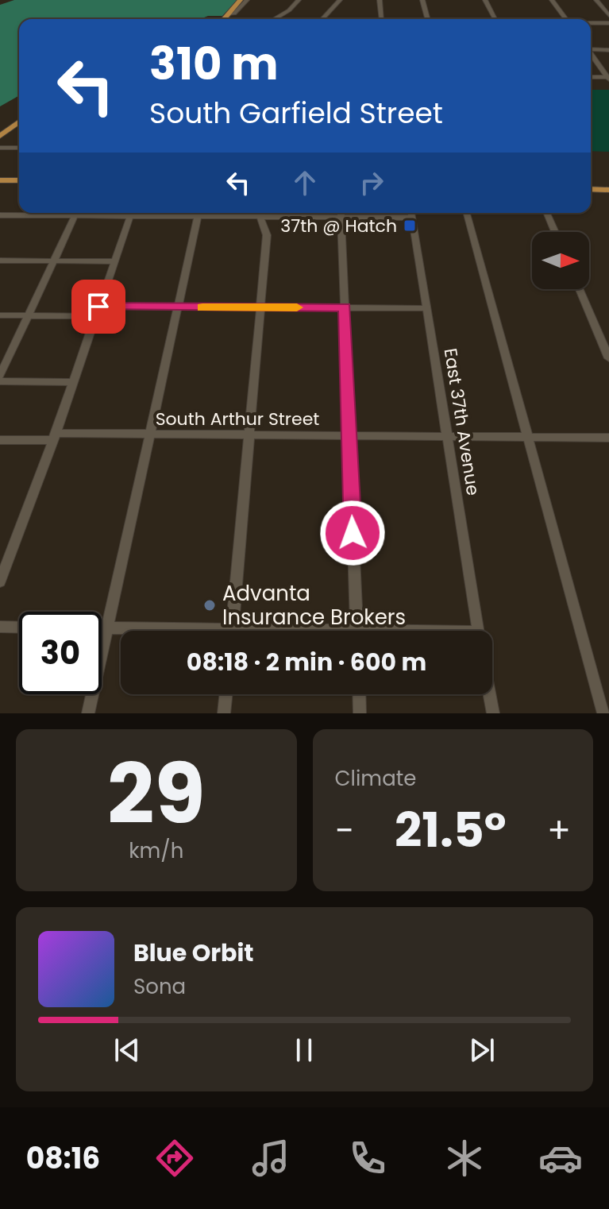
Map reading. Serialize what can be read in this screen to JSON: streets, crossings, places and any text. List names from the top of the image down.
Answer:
{
  "streets": {
    "street": ["South Arthur Street", "East 37th Avenue"]
  },
  "crossings": [
    ["South Arthur Street", "East 37th Avenue"]
  ],
  "places": {
    "transit": ["37th @ Hatch"],
    "other": ["Advanta Insurance Brokers"]
  },
  "north": "right",
  "page": {
    "turn": ["310 m", "South Garfield Street"],
    "limit": "30",
    "trip": "08:18 · 2 min · 600 m",
    "tile": [
      ["29", "km/h"],
      "Climate"
    ],
    "heat": ["−", "21.5°", "+"],
    "song": ["Blue Orbit", "Sona"],
    "tabs": "08:16"
  }
}
